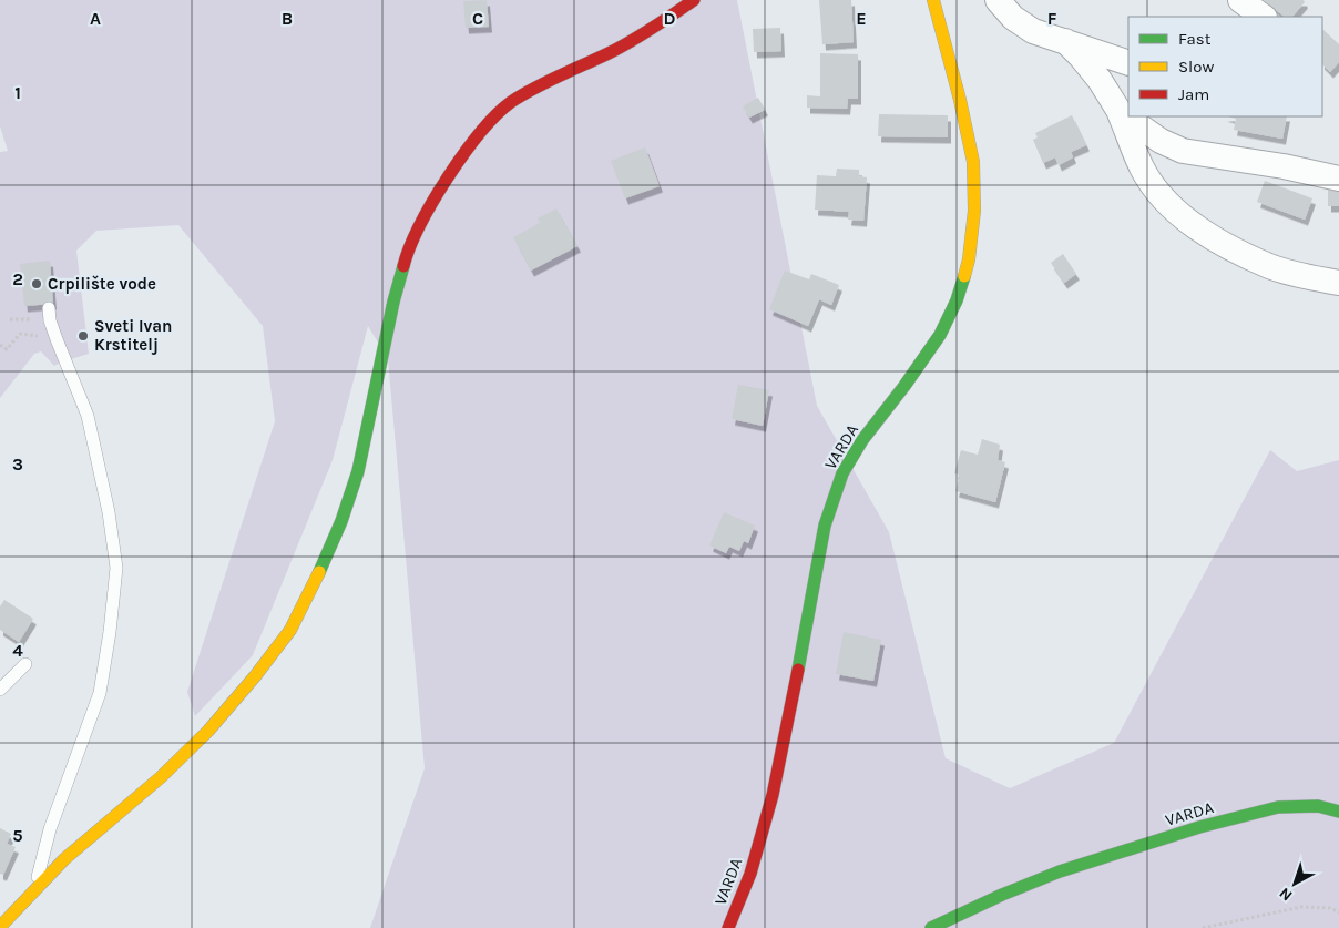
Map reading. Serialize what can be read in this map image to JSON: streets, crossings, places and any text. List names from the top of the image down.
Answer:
{
  "streets": {
    "street": ["VARDA"]
  },
  "places": ["Crpilište vode", "Sveti Ivan Krstitelj"],
  "legend": ["Fast", "Slow", "Jam"],
  "north": "bottom left",
  "grid": {
    "columns": [
      "A",
      "B",
      "C",
      "D",
      "E",
      "F"
    ],
    "rows": [
      "1",
      "2",
      "3",
      "4",
      "5"
    ]
  }
}
